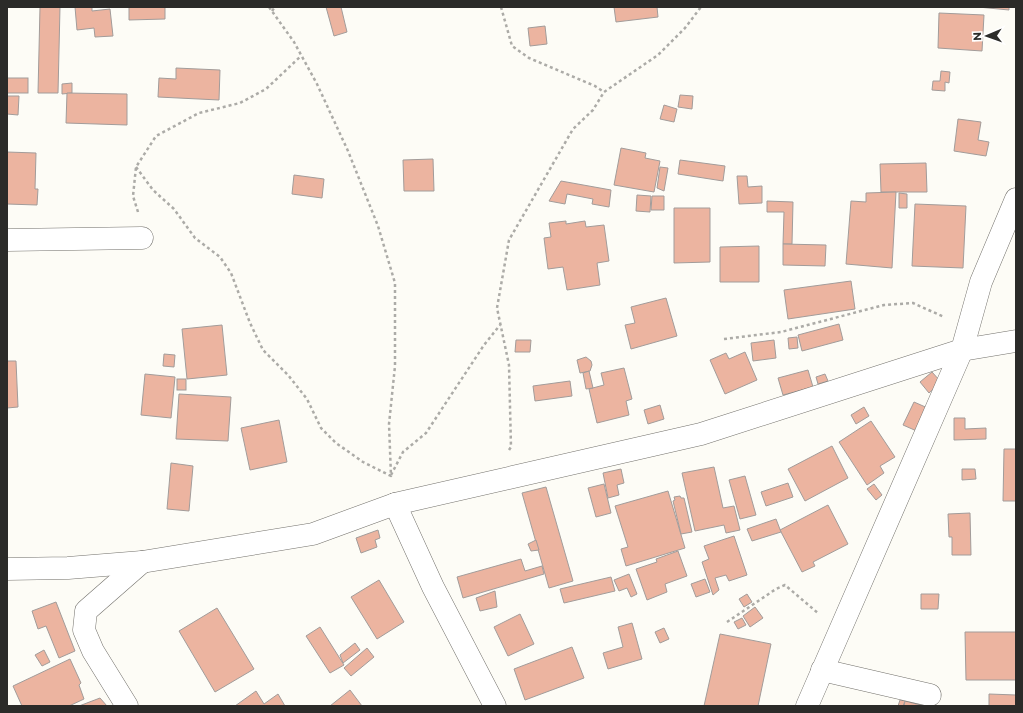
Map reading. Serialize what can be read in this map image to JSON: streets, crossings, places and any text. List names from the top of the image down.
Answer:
{
  "north": "left"
}
